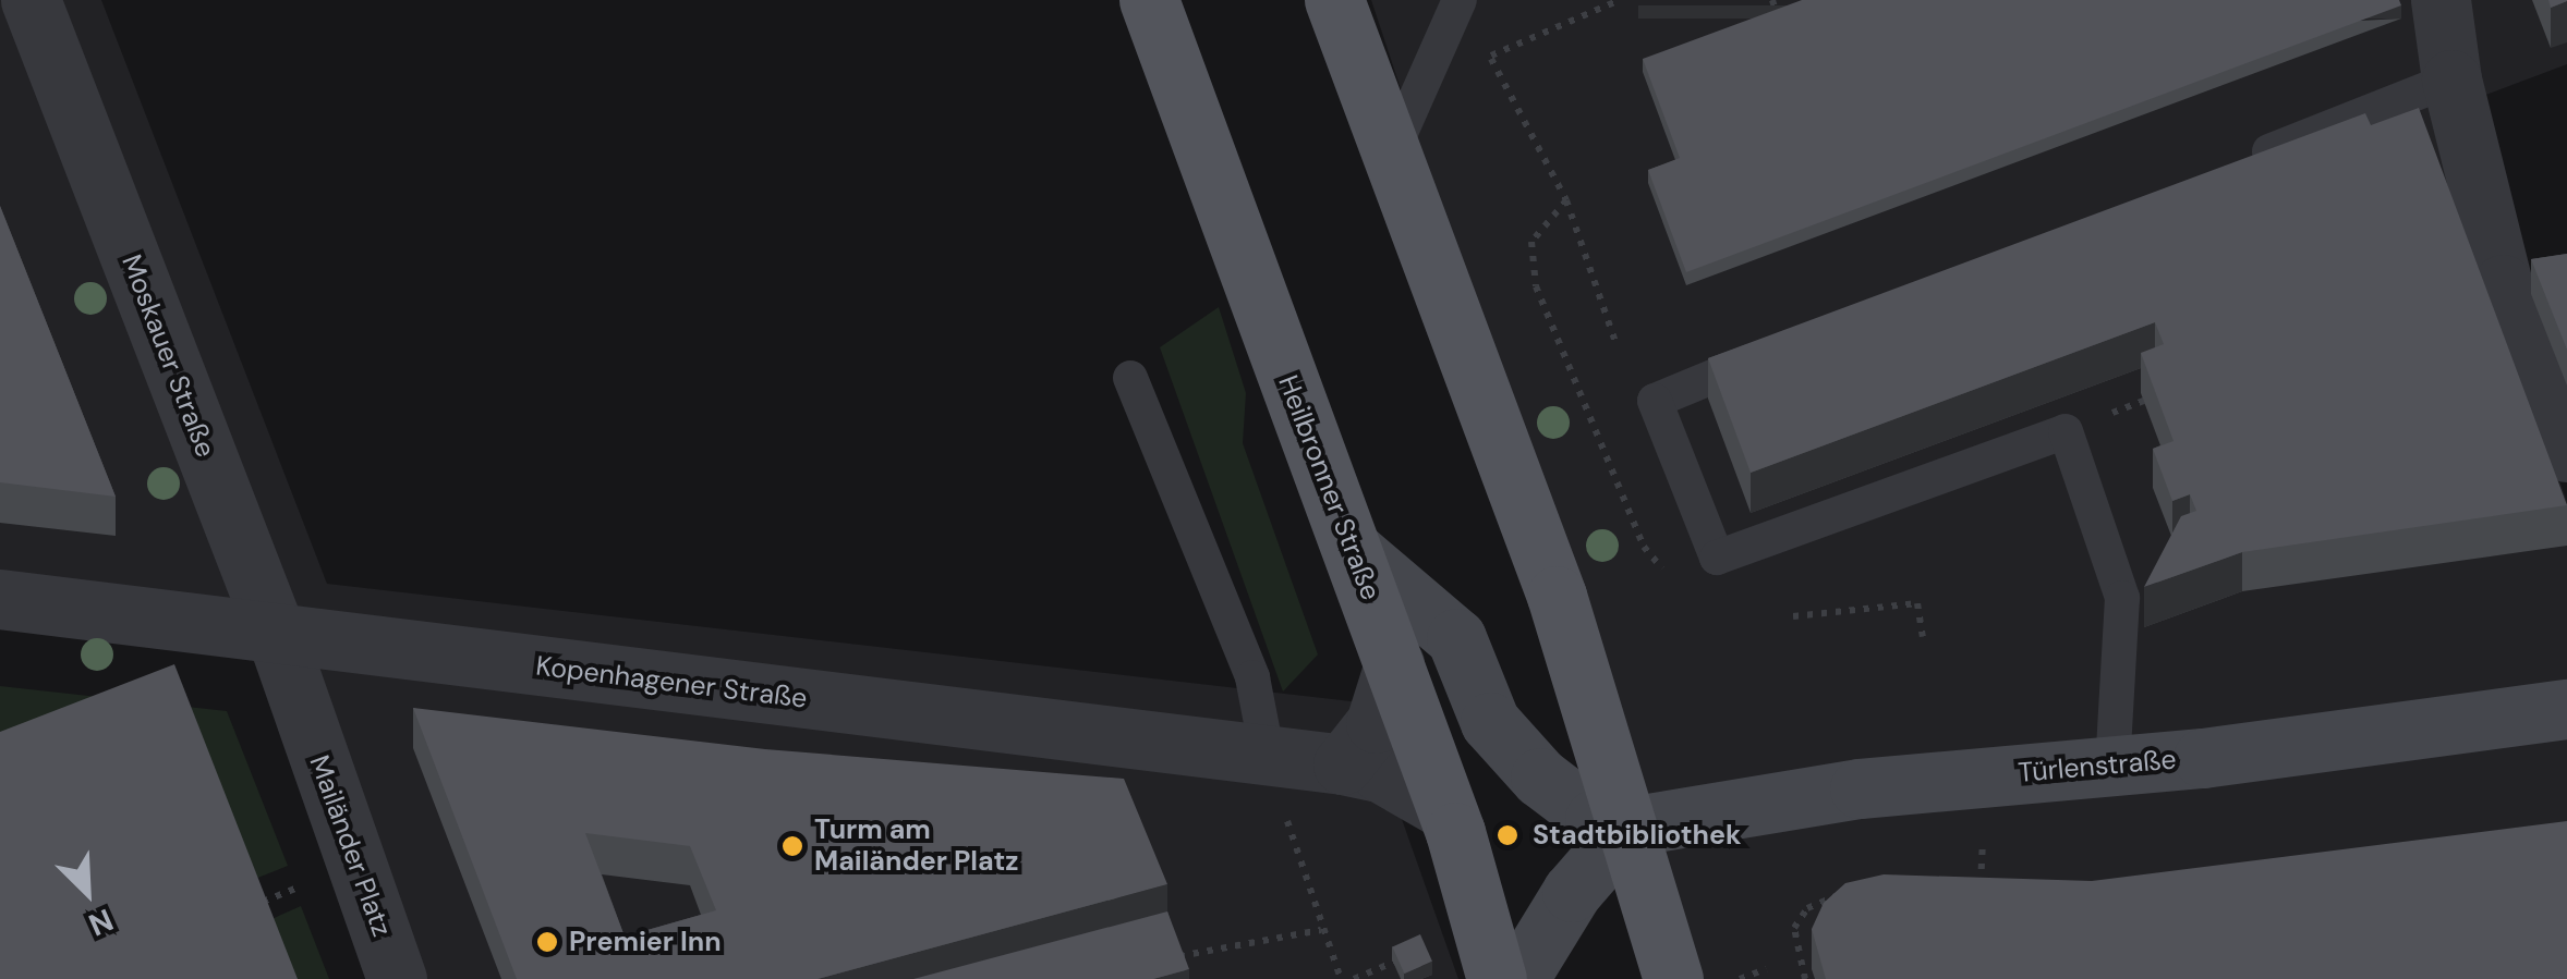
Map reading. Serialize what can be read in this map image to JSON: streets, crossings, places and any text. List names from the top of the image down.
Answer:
{
  "streets": {
    "main road": ["Heilbronner Straße"],
    "street": [
      "Moskauer Straße",
      "Kopenhagener Straße",
      "Türlenstraße",
      "Mailänder Platz"
    ]
  },
  "crossings": [
    ["Moskauer Straße", "Kopenhagener Straße"],
    ["Moskauer Straße", "Mailänder Platz"],
    ["Heilbronner Straße", "Kopenhagener Straße"]
  ],
  "places": ["Stadtbibliothek", "Turm am Mailänder Platz", "Premier Inn"],
  "north": "bottom right"
}
